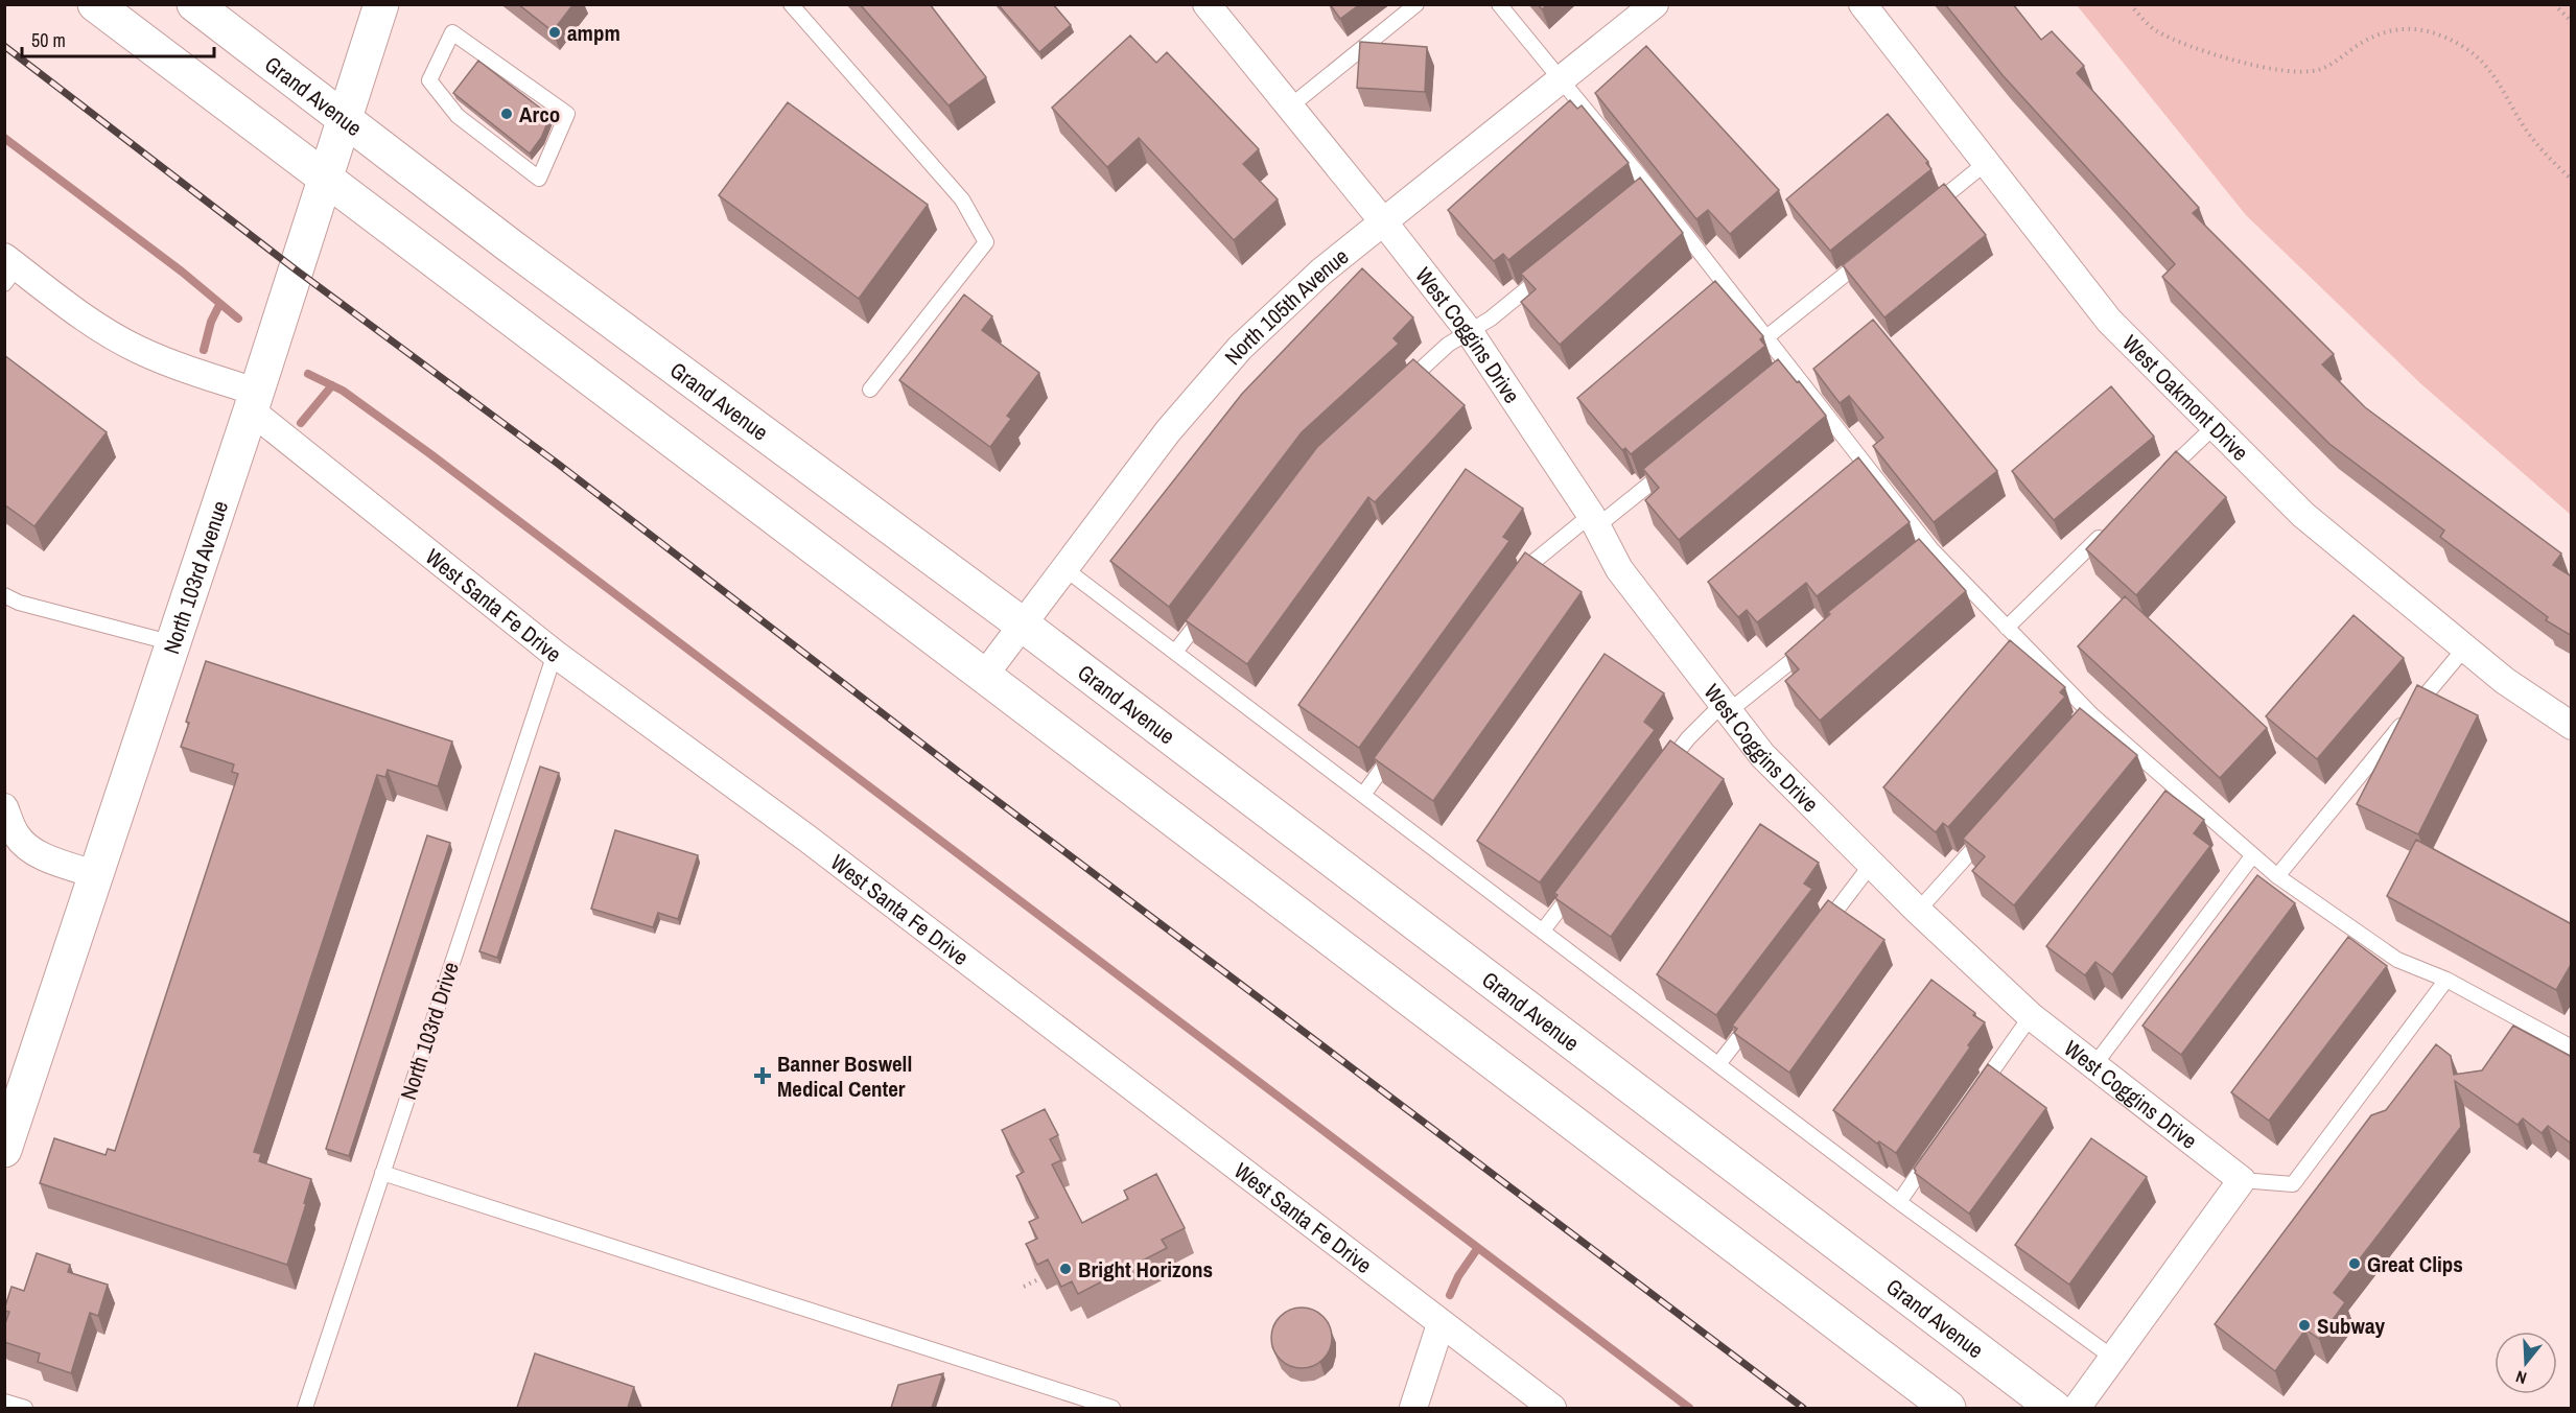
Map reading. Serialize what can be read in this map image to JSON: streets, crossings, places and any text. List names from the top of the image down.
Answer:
{
  "streets": {
    "main road": ["Grand Avenue", "North 103rd Avenue"],
    "street": [
      "North 105th Avenue",
      "West Coggins Drive",
      "West Oakmont Drive",
      "West Santa Fe Drive"
    ],
    "lane": ["North 103rd Drive"]
  },
  "crossings": [
    ["Grand Avenue", "North 105th Avenue"],
    ["Grand Avenue", "North 103rd Avenue"],
    ["North 105th Avenue", "West Coggins Drive"],
    ["North 103rd Avenue", "West Santa Fe Drive"],
    ["West Santa Fe Drive", "North 103rd Drive"]
  ],
  "places": {
    "other": [
      "ampm",
      "Arco",
      "Great Clips",
      "Bright Horizons",
      "Subway"
    ],
    "health": ["Banner Boswell Medical Center"]
  },
  "scale_bar": "50 m",
  "north": "bottom"
}
